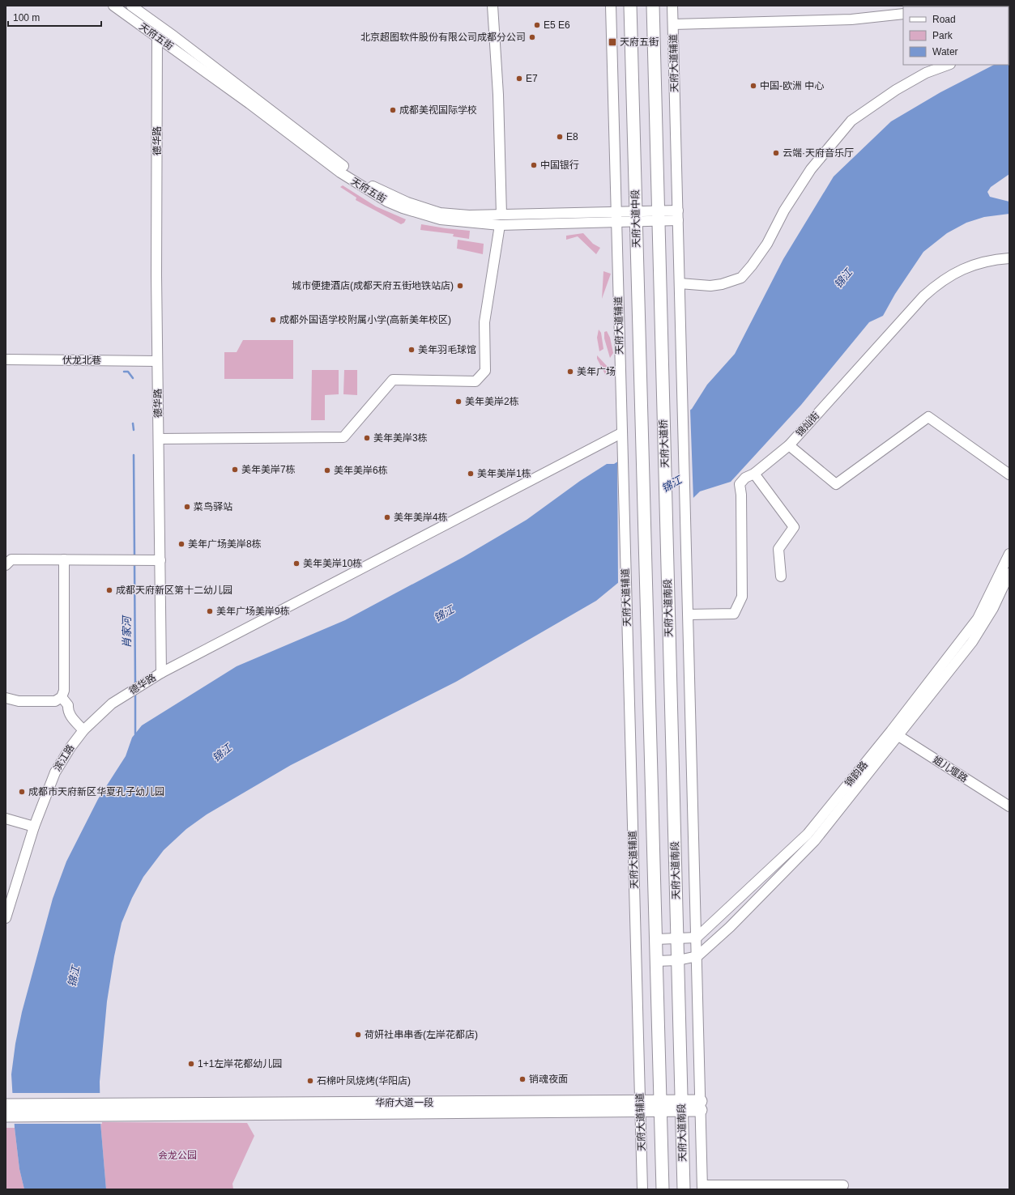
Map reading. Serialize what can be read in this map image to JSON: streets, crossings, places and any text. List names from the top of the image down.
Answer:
{
  "streets": {
    "main road": [
      "天府大道中段",
      "天府大道桥",
      "天府大道南段",
      "华府大道一段"
    ],
    "street": [
      "天府五街",
      "天府大道辅道",
      "德华路",
      "伏龙北巷",
      "锦灿街",
      "滨江路",
      "姐儿堰路",
      "锦韵路"
    ]
  },
  "crossings": [
    ["天府五街", "天府大道辅道"],
    ["天府五街", "德华路"],
    ["天府五街", "天府大道中段"],
    ["天府五街", "天府大道桥"],
    ["天府大道辅道", "锦灿街"],
    ["天府大道辅道", "锦韵路"],
    ["天府大道辅道", "华府大道一段"],
    ["德华路", "伏龙北巷"],
    ["德华路", "滨江路"],
    ["天府大道桥", "天府大道南段"],
    ["天府大道南段", "华府大道一段"],
    ["姐儿堰路", "锦韵路"]
  ],
  "water": ["锦江", "肖家河"],
  "parks": ["会龙公园"],
  "places": {
    "other": [
      "E5 E6",
      "北京超图软件股份有限公司成都分公司",
      "E7",
      "中国-欧洲 中心",
      "成都美视国际学校",
      "E8",
      "云端·天府音乐厅",
      "中国银行",
      "城市便捷酒店(成都天府五街地铁站店)",
      "成都外国语学校附属小学(高新美年校区)",
      "美年羽毛球馆",
      "美年广场",
      "美年美岸2栋",
      "美年美岸3栋",
      "美年美岸7栋",
      "美年美岸6栋",
      "美年美岸1栋",
      "菜鸟驿站",
      "美年美岸4栋",
      "美年广场美岸8栋",
      "美年美岸10栋",
      "成都天府新区第十二幼儿园",
      "美年广场美岸9栋",
      "成都市天府新区华夏孔子幼儿园",
      "荷妍社串串香(左岸花都店)",
      "1+1左岸花都幼儿园",
      "销魂夜面",
      "石棉叶凤烧烤(华阳店)"
    ],
    "transit": ["天府五街"]
  },
  "legend": ["Road", "Park", "Water"],
  "scale_bar": "100 m"
}
